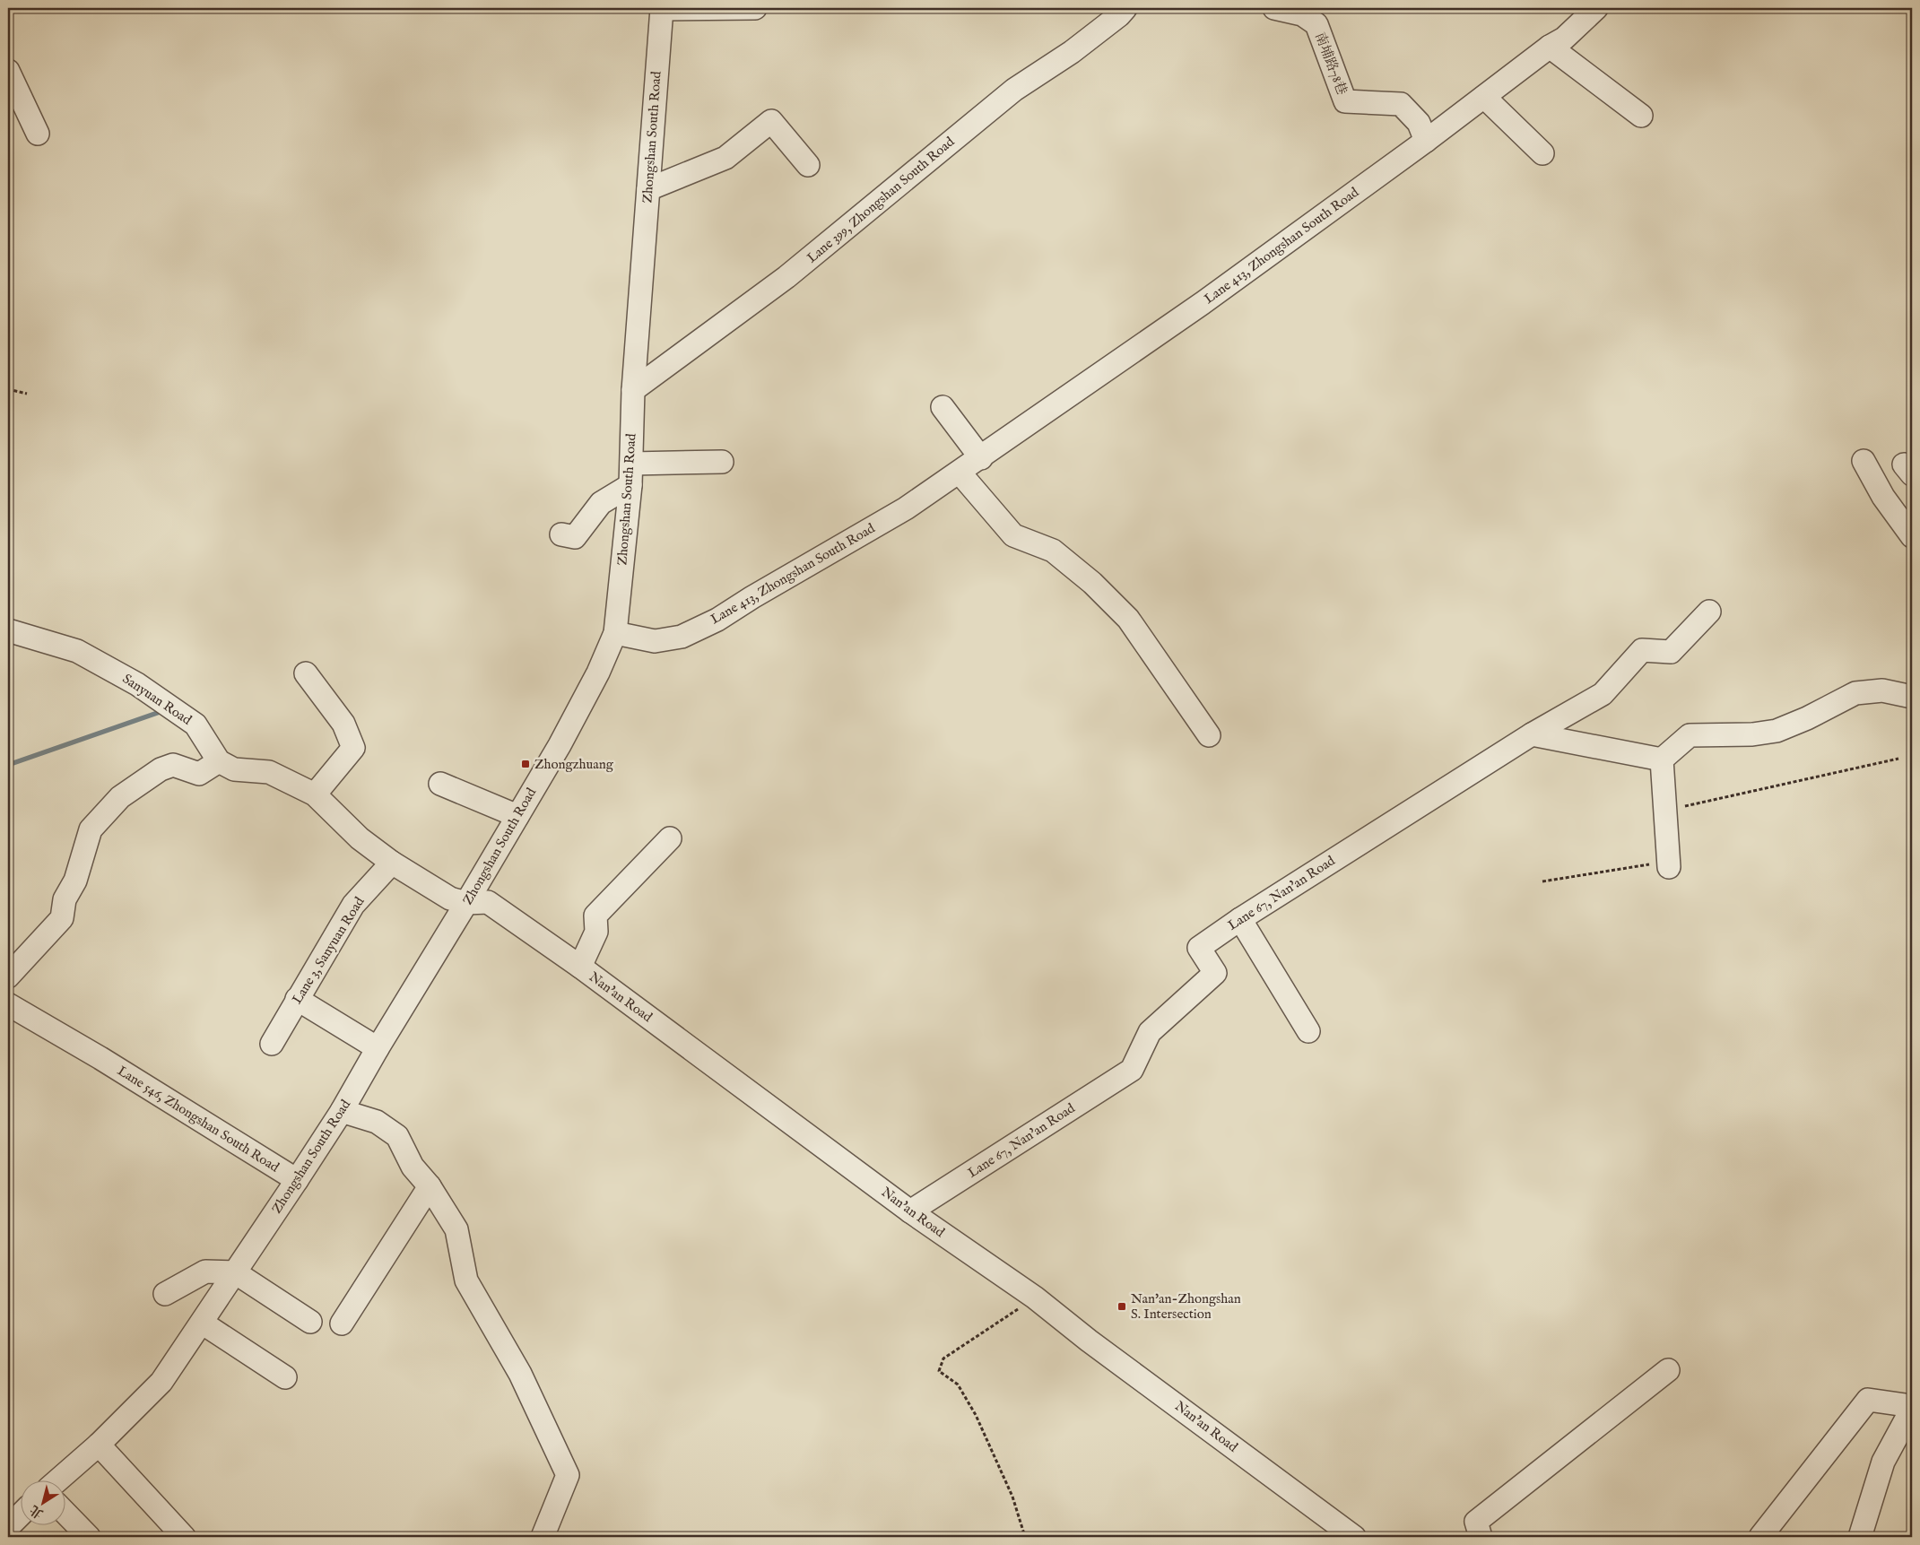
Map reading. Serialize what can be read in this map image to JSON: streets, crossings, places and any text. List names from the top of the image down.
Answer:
{
  "streets": {
    "street": [
      "南埔路78巷",
      "Zhongshan South Road",
      "Lane 399, Zhongshan South Road",
      "Lane 413, Zhongshan South Road",
      "Sanyuan Road",
      "Lane 67, Nan'an Road",
      "Lane 3, Sanyuan Road",
      "Nan'an Road",
      "Lane 546, Zhongshan South Road"
    ]
  },
  "crossings": [
    ["南埔路78巷", "Lane 413, Zhongshan South Road"],
    ["Zhongshan South Road", "Lane 399, Zhongshan South Road"],
    ["Zhongshan South Road", "Lane 413, Zhongshan South Road"],
    ["Zhongshan South Road", "Nan'an Road"],
    ["Zhongshan South Road", "Lane 546, Zhongshan South Road"],
    ["Lane 67, Nan'an Road", "Nan'an Road"]
  ],
  "places": {
    "transit": ["Zhongzhuang", "Nan'an-Zhongshan S. Intersection"]
  },
  "north": "bottom left"
}
